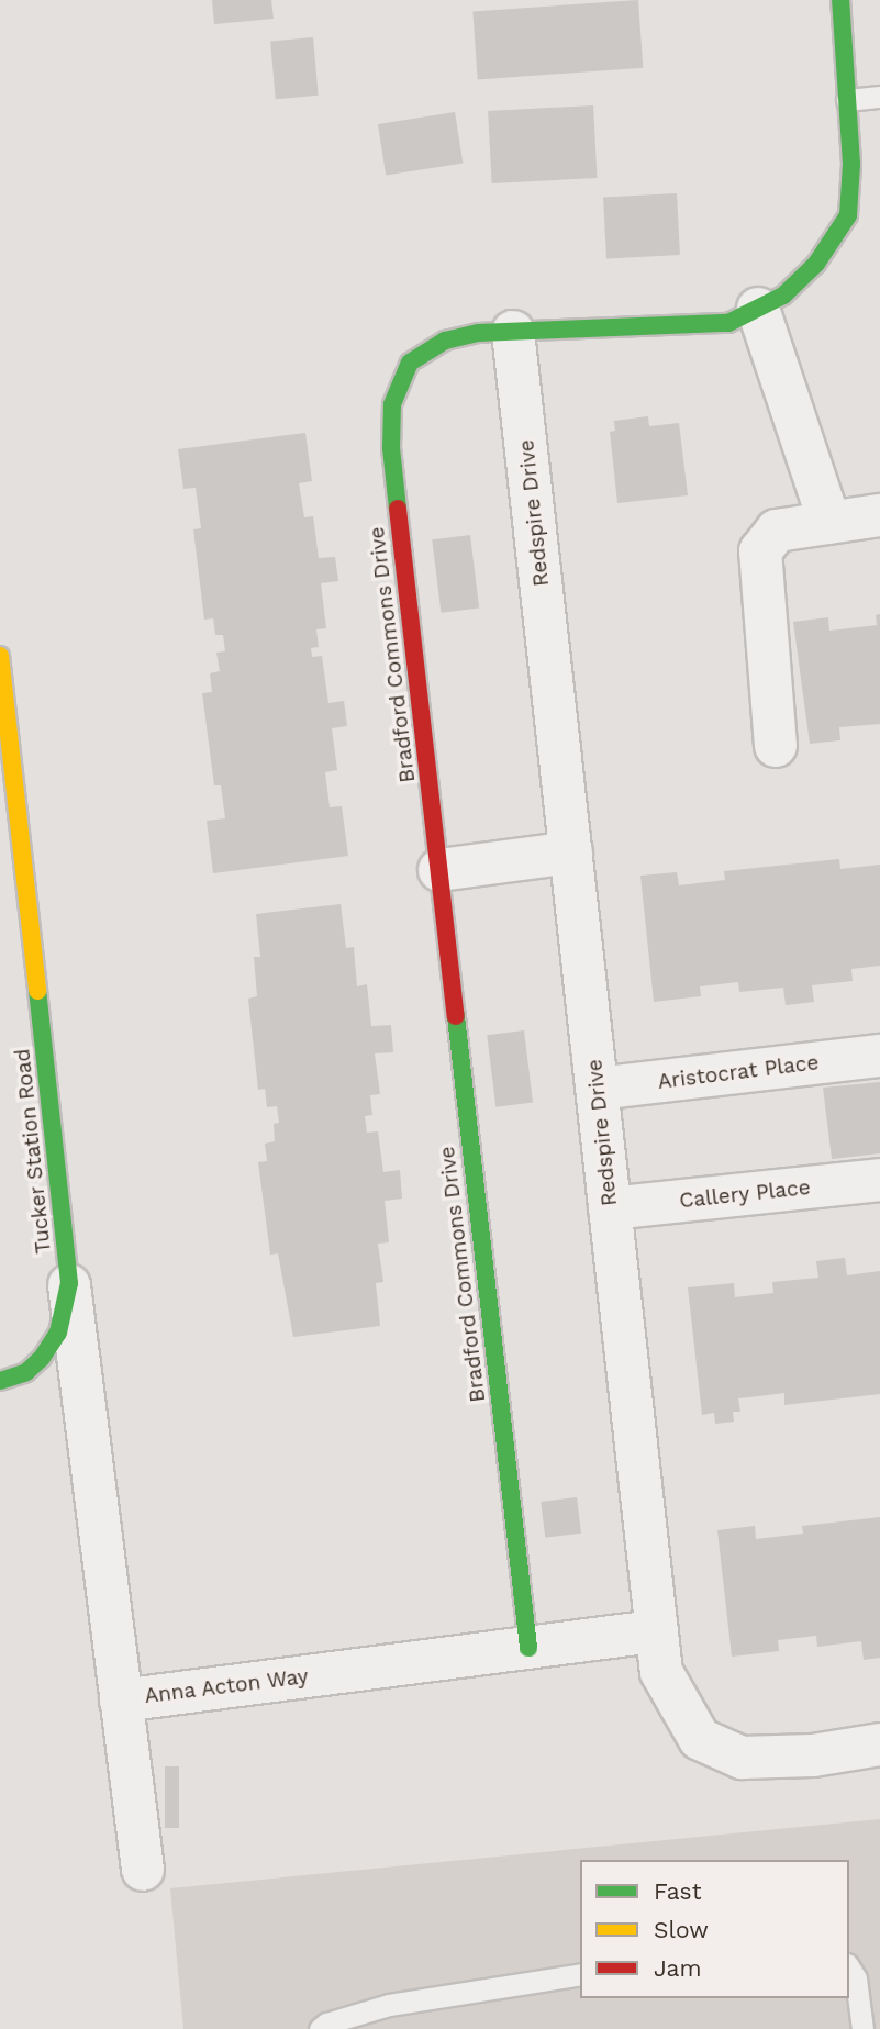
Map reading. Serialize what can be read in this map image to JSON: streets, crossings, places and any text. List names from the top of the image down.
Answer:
{
  "streets": {
    "street": [
      "Redspire Drive",
      "Bradford Commons Drive",
      "Aristocrat Place",
      "Tucker Station Road",
      "Callery Place",
      "Anna Acton Way"
    ]
  },
  "crossings": [
    ["Redspire Drive", "Bradford Commons Drive"],
    ["Redspire Drive", "Aristocrat Place"],
    ["Redspire Drive", "Callery Place"],
    ["Redspire Drive", "Anna Acton Way"],
    ["Bradford Commons Drive", "Anna Acton Way"],
    ["Tucker Station Road", "Anna Acton Way"]
  ],
  "legend": ["Fast", "Slow", "Jam"]
}
